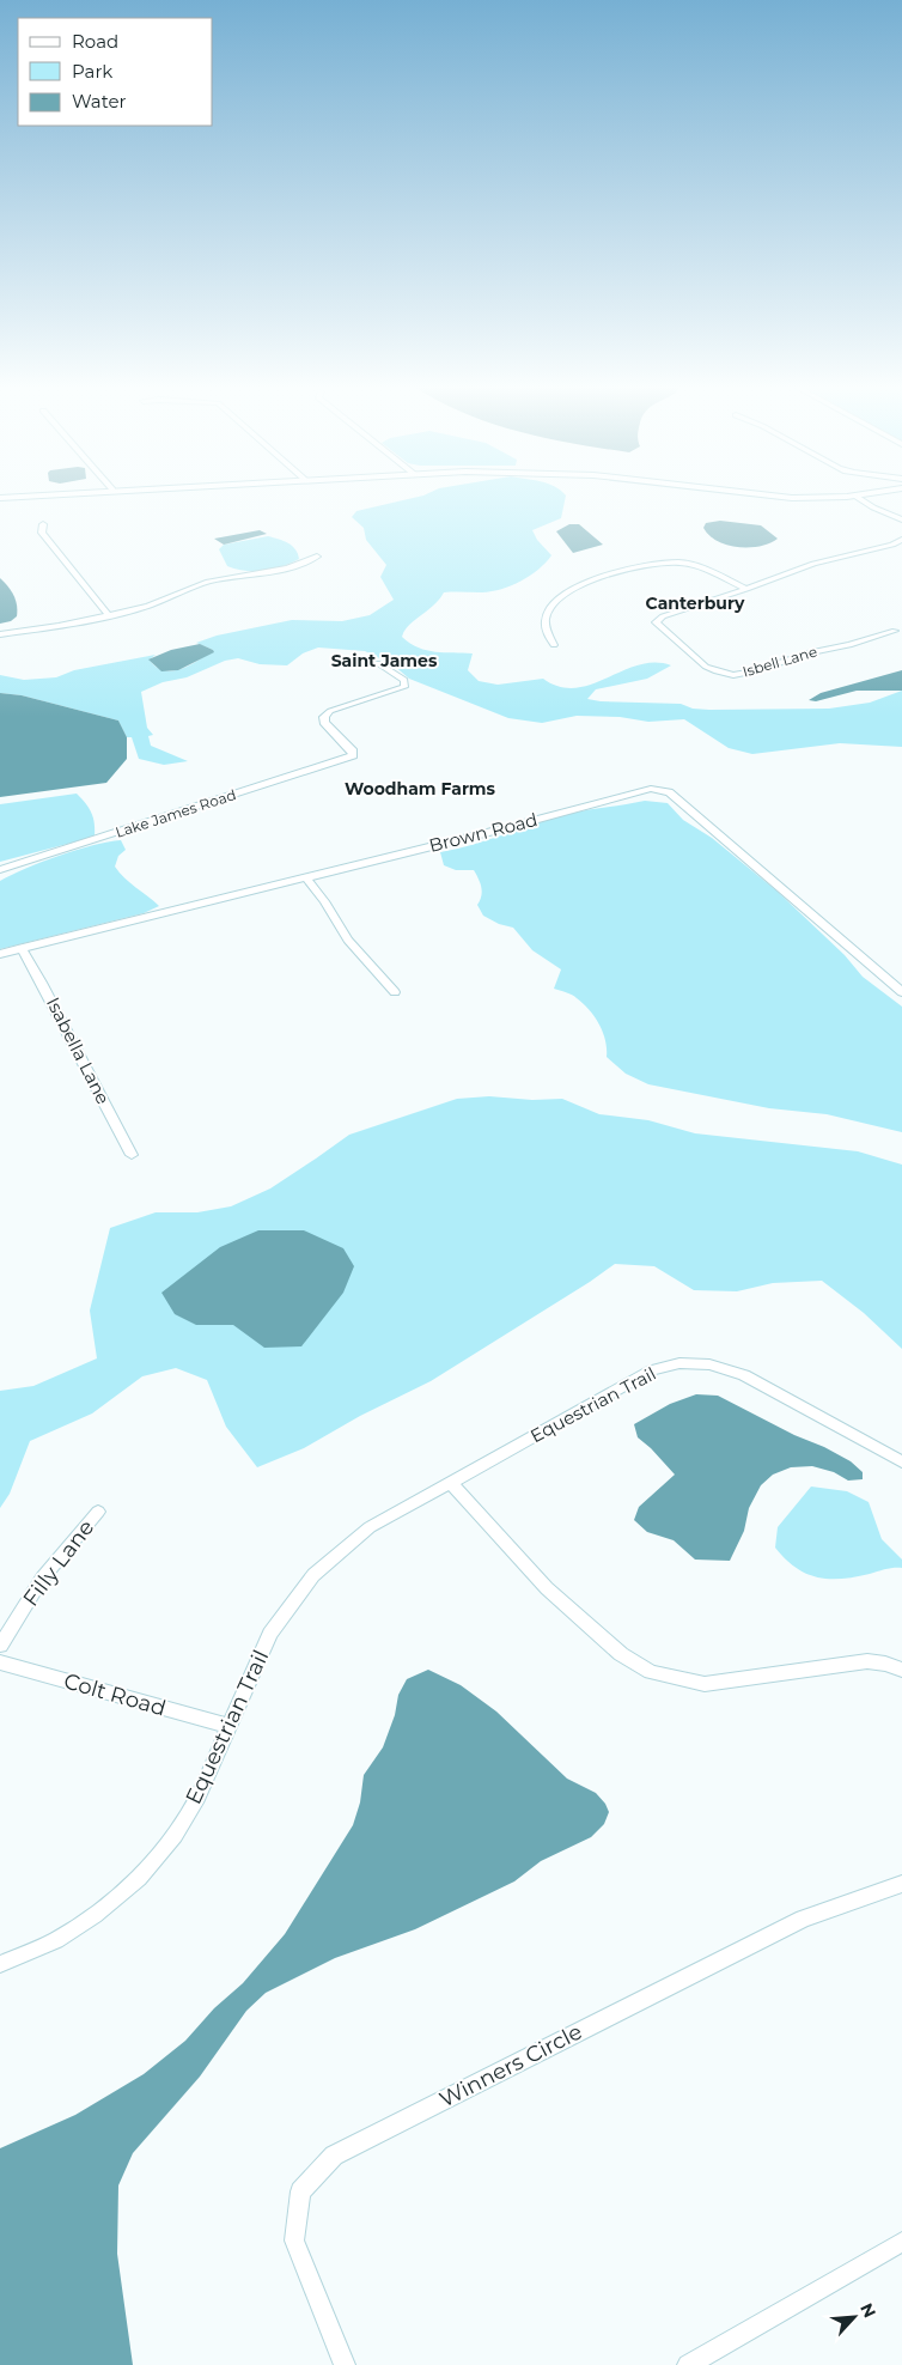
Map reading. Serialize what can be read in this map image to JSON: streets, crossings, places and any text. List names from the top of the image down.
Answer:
{
  "streets": {
    "street": [
      "Isbell Lane",
      "Lake James Road",
      "Brown Road",
      "Isabella Lane",
      "Equestrian Trail",
      "Filly Lane",
      "Colt Road",
      "Winners Circle"
    ]
  },
  "crossings": [
    ["Brown Road", "Isabella Lane"],
    ["Equestrian Trail", "Colt Road"]
  ],
  "districts": ["Canterbury", "Saint James", "Woodham Farms"],
  "legend": ["Road", "Park", "Water"],
  "north": "top right"
}
